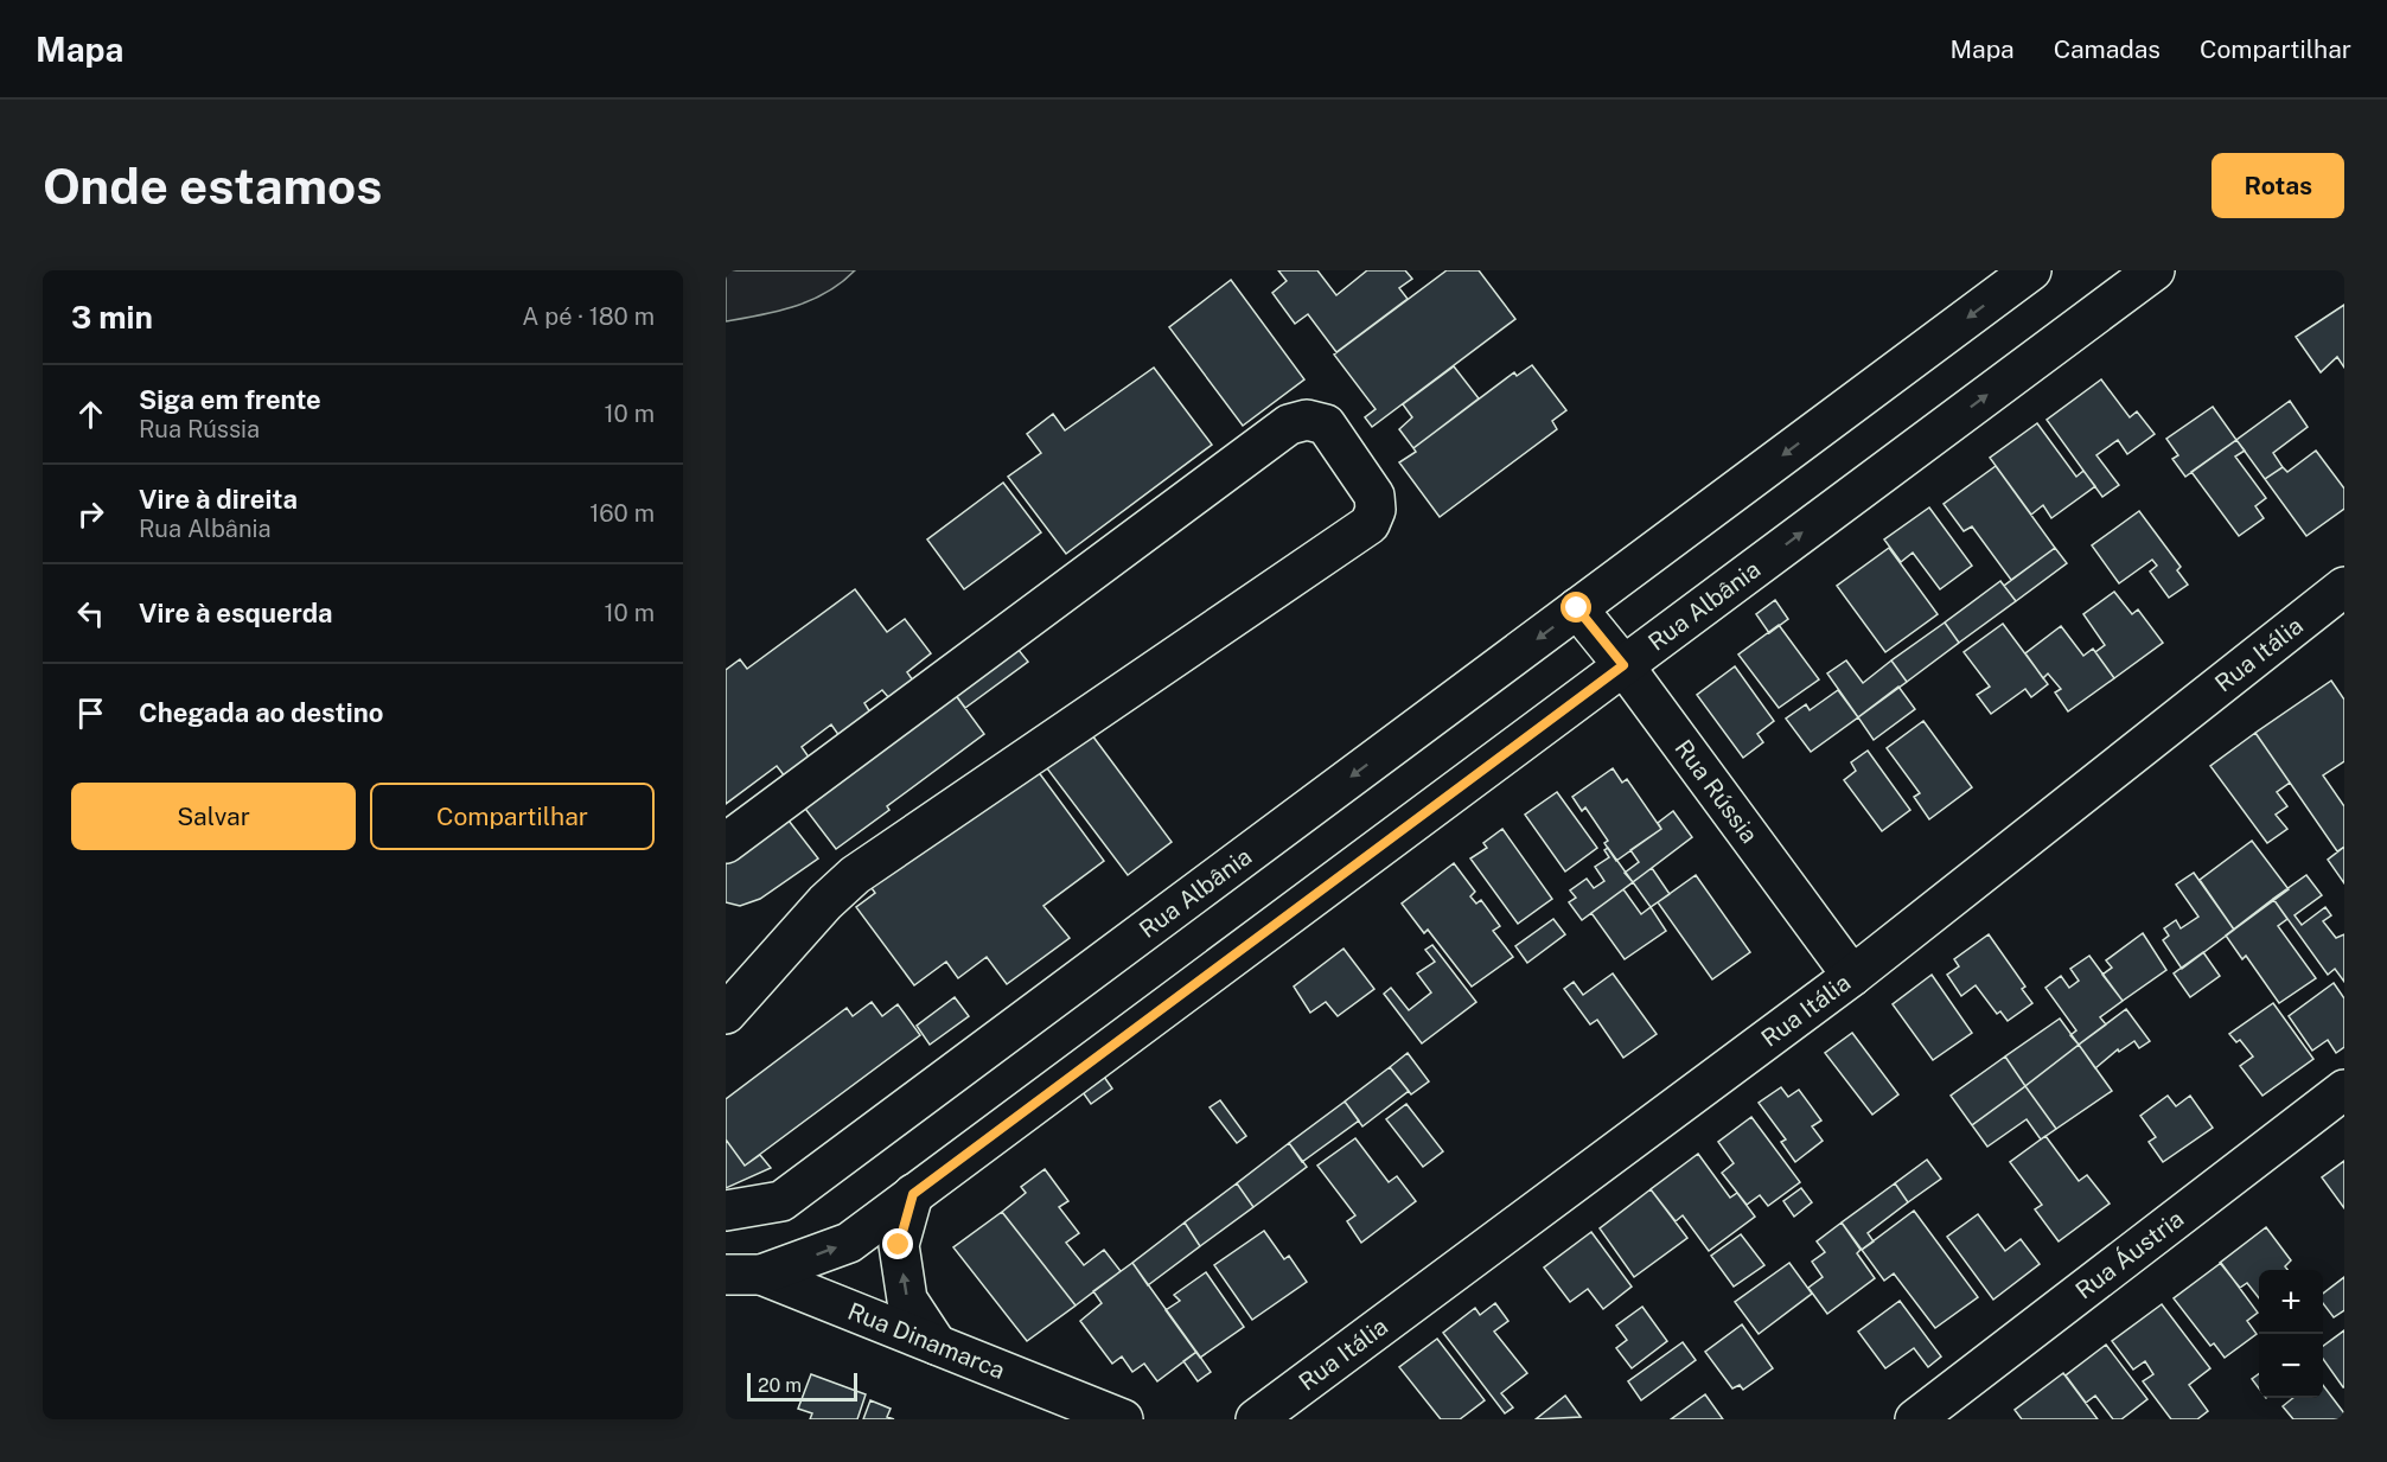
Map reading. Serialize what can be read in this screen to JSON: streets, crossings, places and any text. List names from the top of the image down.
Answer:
{
  "streets": {
    "main road": [
      "Rua Albânia",
      "Rua Itália",
      "Rua Rússia",
      "Rua Áustria",
      "Rua Dinamarca"
    ]
  },
  "crossings": [
    ["Rua Albânia", "Rua Rússia"],
    ["Rua Albânia", "Rua Dinamarca"],
    ["Rua Itália", "Rua Rússia"]
  ],
  "scale_bar": "20 m",
  "page": {
    "header": "Mapa",
    "nav": ["Mapa", "Camadas", "Compartilhar"],
    "buttons": [
      "Rotas",
      ["Salvar", "Compartilhar"]
    ],
    "title": "Onde estamos",
    "heading": ["3 min", "A pé · 180 m"],
    "list": [
      ["Siga em frente", "Rua Rússia", "10 m"],
      ["Vire à direita", "Rua Albânia", "160 m"],
      ["Vire à esquerda", "10 m"],
      "Chegada ao destino"
    ],
    "map_buttons": ["+", "−"],
    "scale": "20 m"
  }
}
